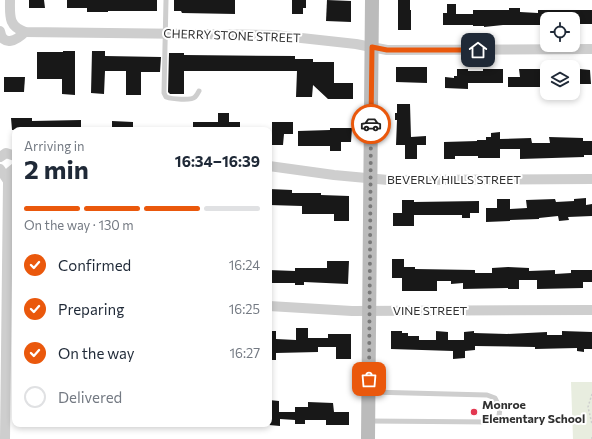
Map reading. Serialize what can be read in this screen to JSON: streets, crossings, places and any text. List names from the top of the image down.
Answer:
{
  "streets": {
    "street": ["CHERRY STONE STREET", "BEVERLY HILLS STREET", "VINE STREET"]
  },
  "places": ["Monroe Elementary School"],
  "page": {
    "heading": ["2 min", "Arriving in", "16:34–16:39"],
    "bar": "On the way · 130 m",
    "list": [
      ["Confirmed", "16:24"],
      ["Preparing", "16:25"],
      ["On the way", "16:27"],
      "Delivered"
    ]
  }
}
